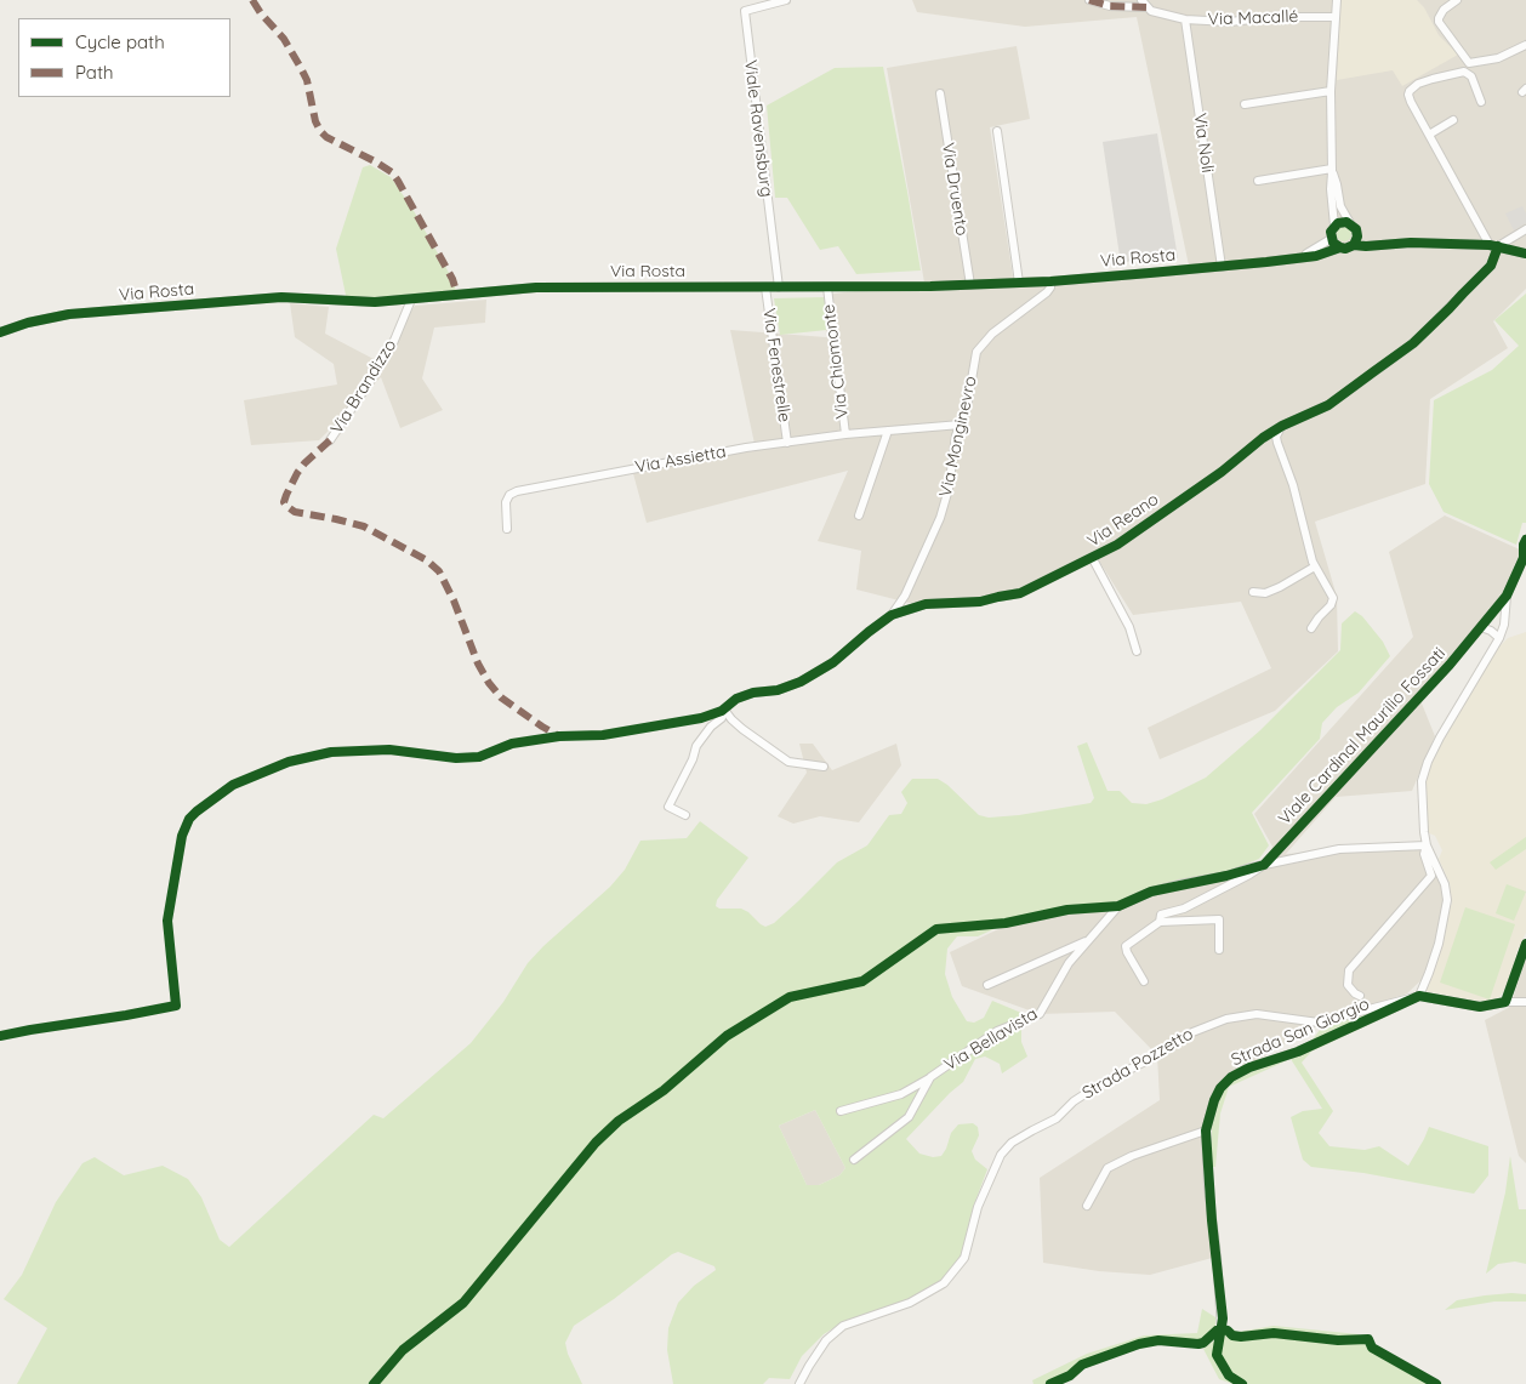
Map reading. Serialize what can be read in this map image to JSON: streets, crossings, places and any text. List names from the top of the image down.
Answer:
{
  "streets": {
    "street": [
      "Via Macallé",
      "Viale Ravensburg",
      "Via Noli",
      "Via Druento",
      "Via Rosta",
      "Via Chiomonte",
      "Via Fenestrelle",
      "Via Brandizzo",
      "Via Monginevro",
      "Via Assietta",
      "Via Reano",
      "Viale Cardinal Maurilio Fossati",
      "Strada San Giorgio",
      "Via Bellavista",
      "Strada Pozzetto"
    ]
  },
  "crossings": [
    ["Via Macallé", "Via Noli"],
    ["Viale Ravensburg", "Via Rosta"],
    ["Via Noli", "Via Rosta"],
    ["Via Druento", "Via Rosta"],
    ["Via Rosta", "Via Chiomonte"],
    ["Via Rosta", "Via Fenestrelle"],
    ["Via Rosta", "Via Brandizzo"],
    ["Via Rosta", "Via Monginevro"],
    ["Via Chiomonte", "Via Assietta"],
    ["Via Fenestrelle", "Via Assietta"],
    ["Via Monginevro", "Via Assietta"],
    ["Via Monginevro", "Via Reano"],
    ["Viale Cardinal Maurilio Fossati", "Via Bellavista"],
    ["Strada San Giorgio", "Strada Pozzetto"]
  ],
  "legend": ["Cycle path", "Path"]
}
